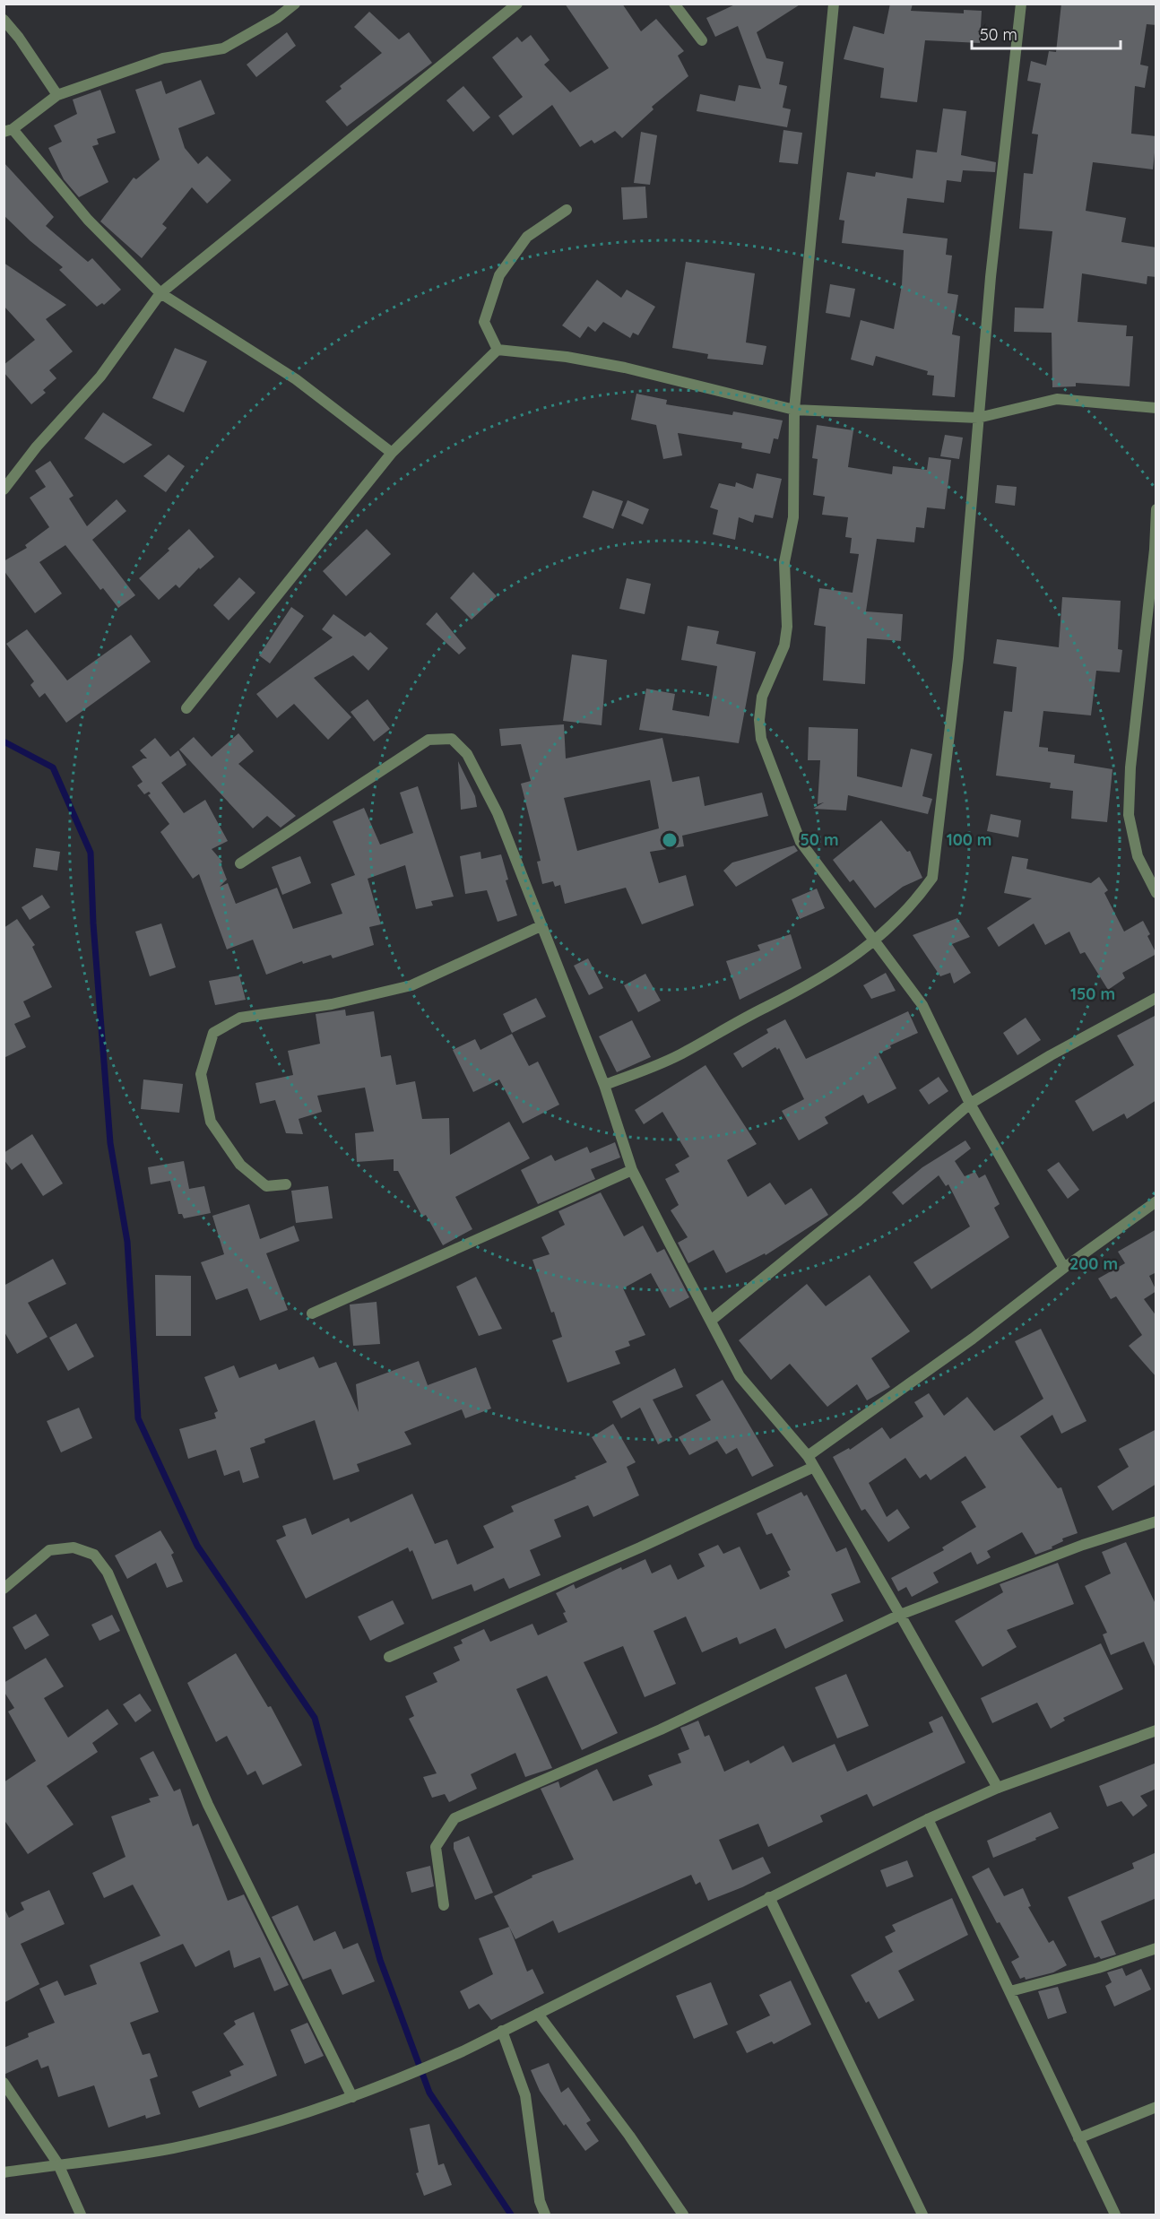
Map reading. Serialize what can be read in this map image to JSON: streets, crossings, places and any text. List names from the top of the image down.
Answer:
{
  "scale_bar": "50 m",
  "rings": [
    "50 m",
    "100 m",
    "150 m",
    "200 m"
  ]
}
